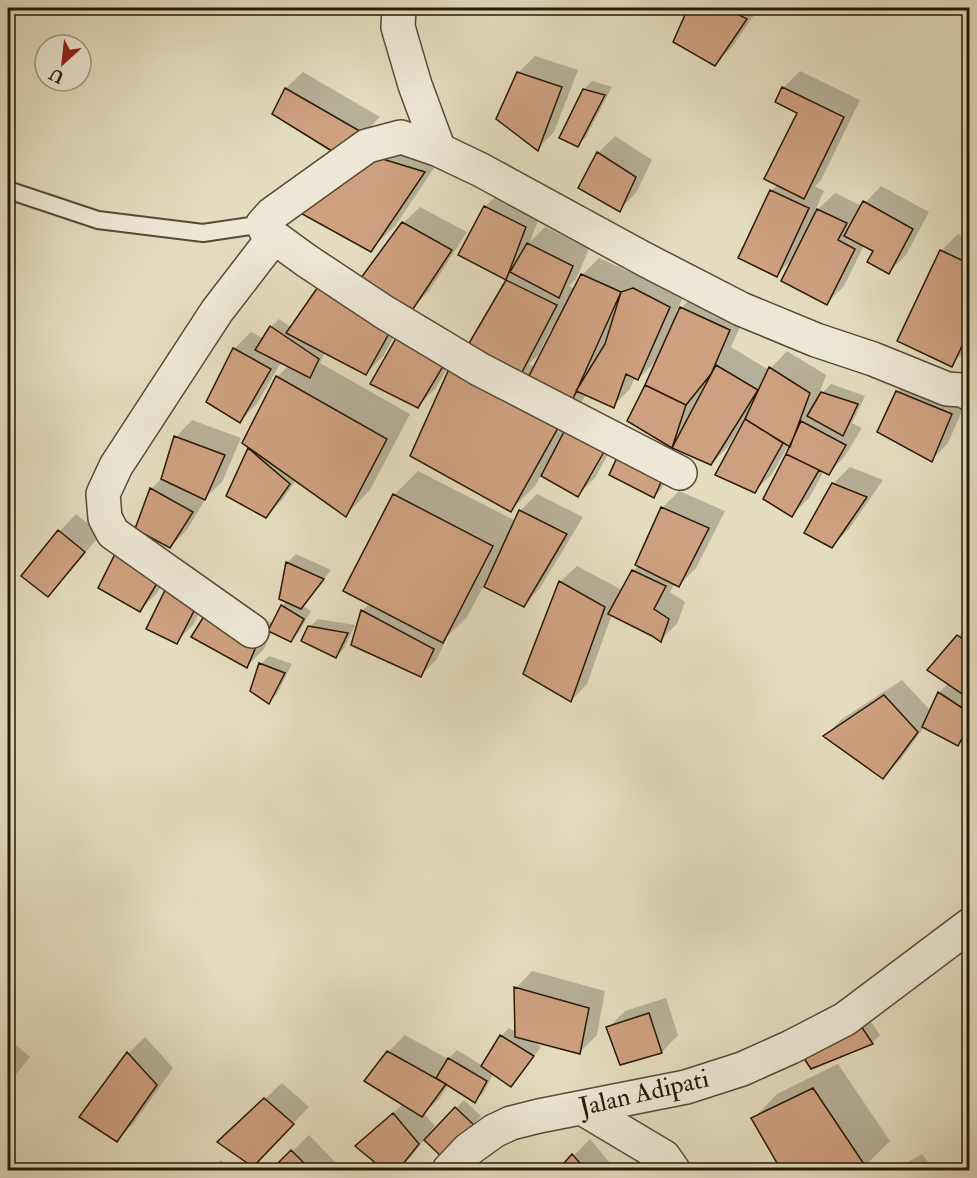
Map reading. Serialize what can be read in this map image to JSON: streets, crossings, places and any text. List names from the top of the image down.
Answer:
{
  "streets": {
    "street": ["Jalan Adipati"]
  },
  "north": "bottom left"
}
